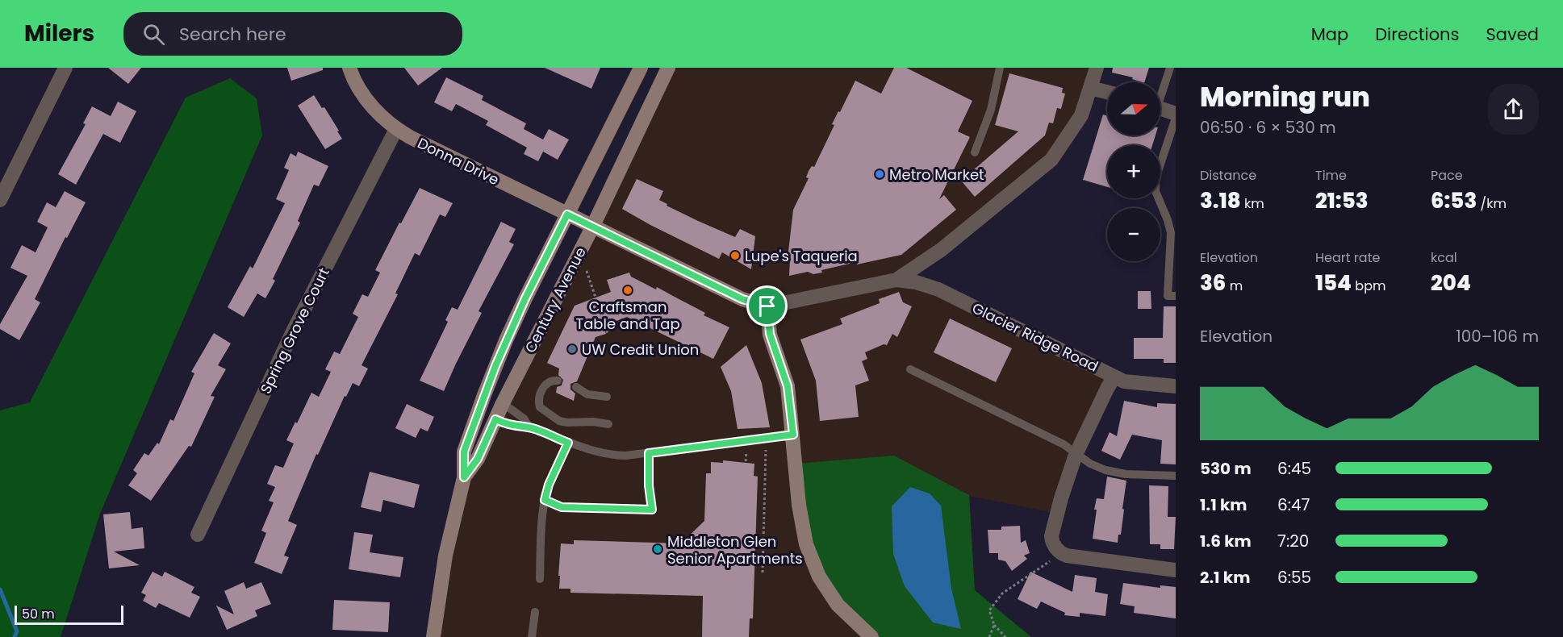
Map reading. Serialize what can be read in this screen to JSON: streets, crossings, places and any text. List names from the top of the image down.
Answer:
{
  "streets": {
    "main road": ["Donna Drive", "Century Avenue"],
    "street": ["Spring Grove Court", "Glacier Ridge Road"]
  },
  "crossings": [
    ["Donna Drive", "Century Avenue"],
    ["Donna Drive", "Spring Grove Court"]
  ],
  "places": [
    "Metro Market",
    "Lupe's Taqueria",
    "Craftsman Table and Tap",
    "UW Credit Union",
    "Middleton Glen Senior Apartments"
  ],
  "scale_bar": "50 m",
  "north": "right",
  "page": {
    "header": "Milers",
    "search": "Search here",
    "nav": ["Map", "Directions", "Saved"],
    "heading": ["Morning run", "06:50 · 6 × 530 m"],
    "map_buttons": ["+", "−"],
    "stats": [
      ["Distance", "3.18 km"],
      ["Time", "21:53"],
      ["Pace", "6:53 /km"],
      ["Elevation", "36 m"],
      ["Heart rate", "154 bpm"],
      ["kcal", "204"]
    ],
    "chart": ["Elevation", "100–106 m"],
    "list": [
      {
        "name": "530 m",
        "note": "6:45"
      },
      {
        "name": "1.1 km",
        "note": "6:47"
      },
      {
        "name": "1.6 km",
        "note": "7:20"
      },
      {
        "name": "2.1 km",
        "note": "6:55"
      }
    ],
    "scale": "50 m"
  }
}
